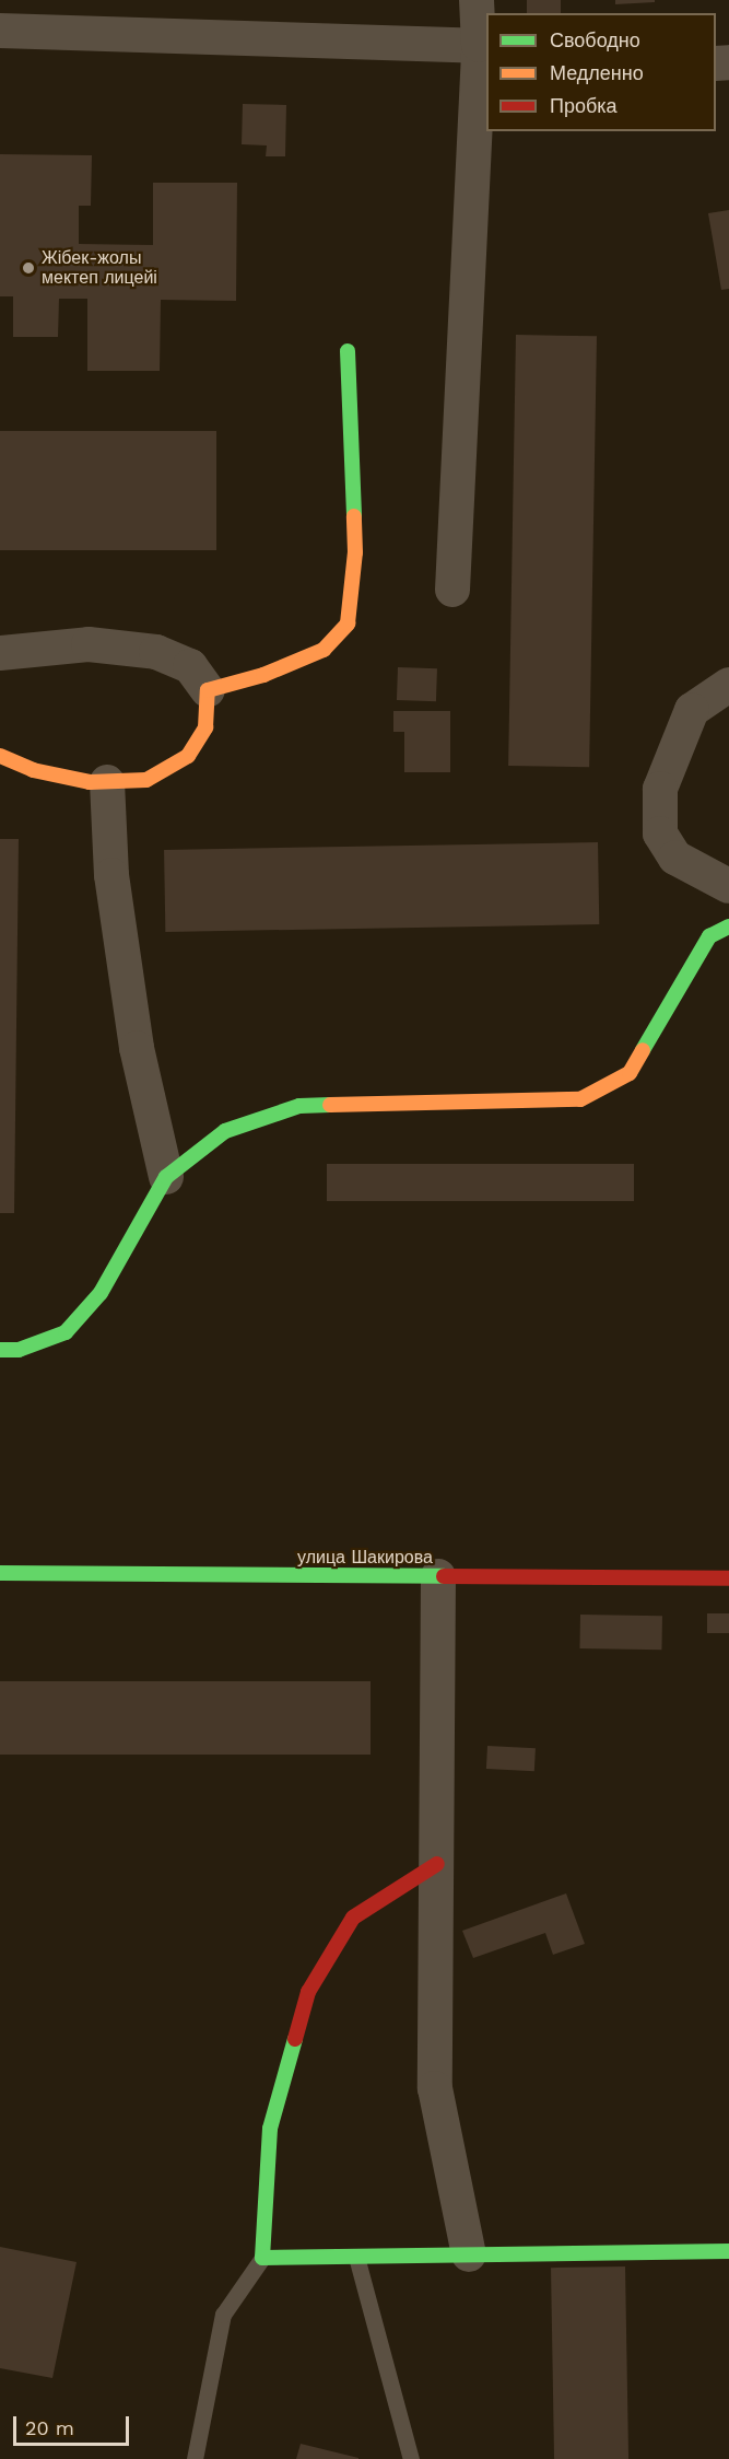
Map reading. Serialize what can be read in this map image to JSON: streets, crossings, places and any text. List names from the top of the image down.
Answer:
{
  "streets": {
    "street": ["улица Шакирова"]
  },
  "places": ["Жібек-жолы мектеп лицейі"],
  "legend": ["Свободно", "Медленно", "Пробка"],
  "scale_bar": "20 m"
}
